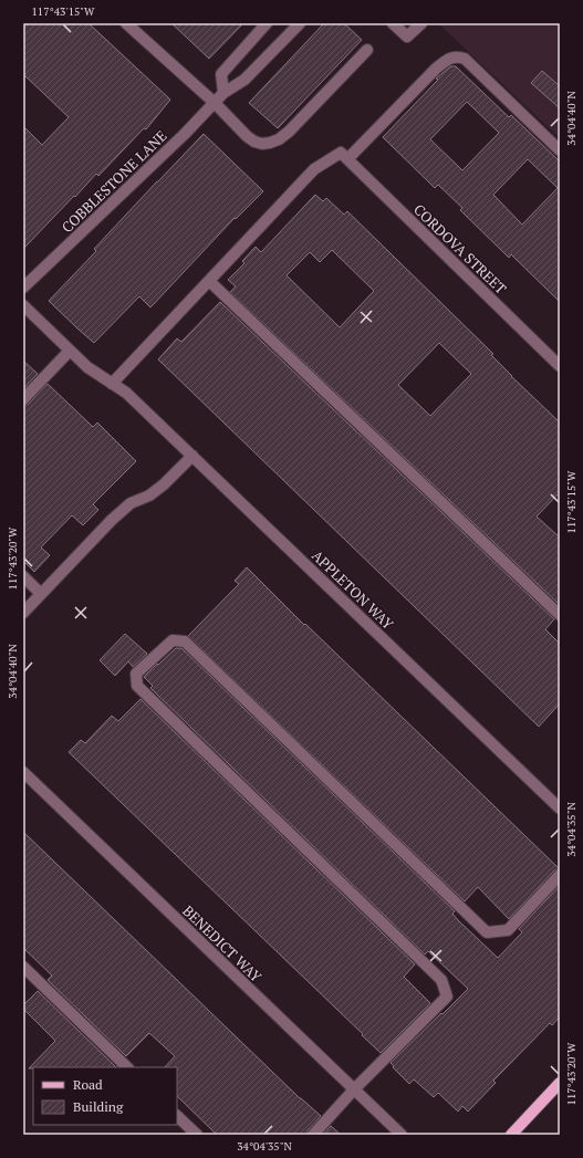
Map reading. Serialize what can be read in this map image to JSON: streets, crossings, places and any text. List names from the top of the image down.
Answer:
{
  "streets": {
    "street": [
      "COBBLESTONE LANE",
      "CORDOVA STREET",
      "APPLETON WAY",
      "BENEDICT WAY"
    ]
  },
  "legend": ["Road", "Building"],
  "coordinates": [
    "117°43'15\"W",
    "34°04'40\"N",
    "117°43'20\"W",
    "34°04'35\"N"
  ]
}
